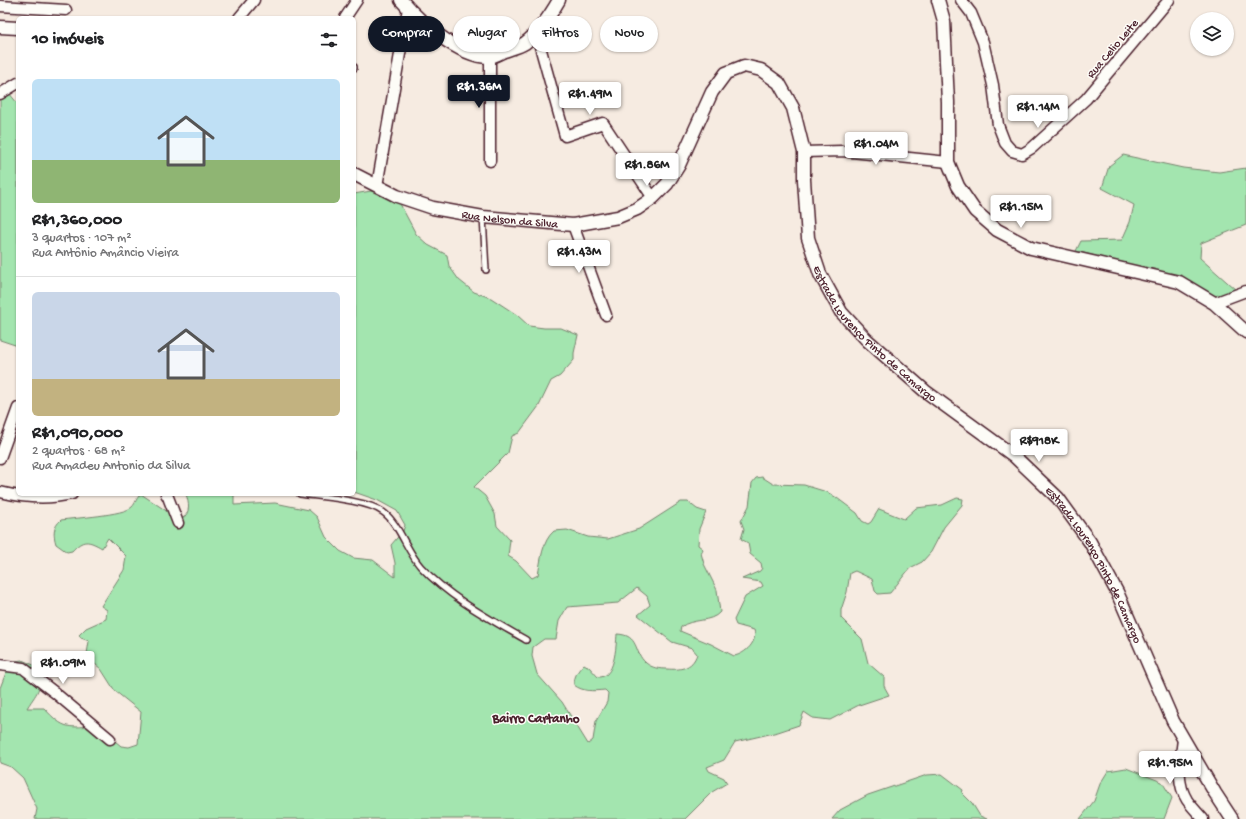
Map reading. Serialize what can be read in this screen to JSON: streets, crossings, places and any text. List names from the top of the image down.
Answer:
{
  "streets": {
    "street": ["Rua Celio Leite", "Rua Nelson da Silva", "Estrada Lourenço Pinto de Camargo"]
  },
  "crossings": [
    ["Rua Nelson da Silva", "Estrada Lourenço Pinto de Camargo"]
  ],
  "districts": ["Bairro Cartanho"],
  "page": {
    "chip": [
      "Comprar",
      "Alugar",
      "Filtros",
      "Novo"
    ],
    "heading": "10 imóveis",
    "list": [
      {
        "name": "R$1,360,000",
        "note": "3 quartos · 107 m² · Rua Antônio Amâncio Vieira"
      },
      {
        "name": "R$1,090,000",
        "note": "2 quartos · 68 m² · Rua Amadeu Antonio da Silva"
      }
    ],
    "price": [
      "R$1.36M",
      "R$1.49M",
      "R$1.14M",
      "R$1.04M",
      "R$1.86M",
      "R$1.15M",
      "R$1.43M",
      "R$918K",
      "R$1.09M",
      "R$1.95M"
    ]
  }
}
